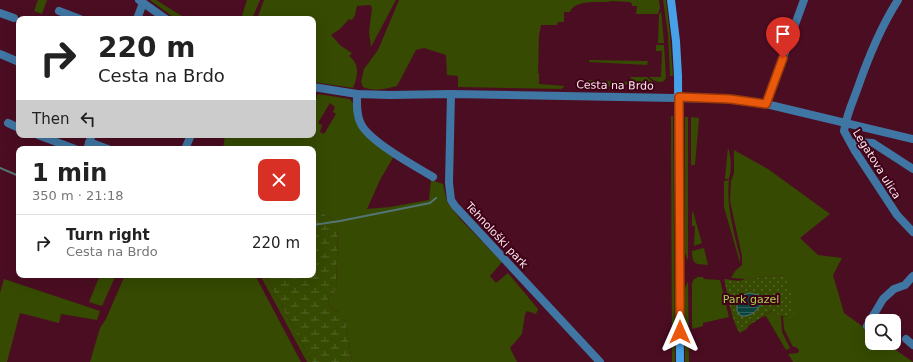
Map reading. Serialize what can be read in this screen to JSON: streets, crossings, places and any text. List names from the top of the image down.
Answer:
{
  "streets": {
    "street": ["Cesta na Brdo", "Legatova ulica", "Tehnološki park"]
  },
  "crossings": [
    ["Cesta na Brdo", "Legatova ulica"],
    ["Cesta na Brdo", "Tehnološki park"]
  ],
  "parks": ["Park gazel"],
  "page": {
    "turn": ["220 m", "Cesta na Brdo"],
    "then": "Then",
    "heading": ["1 min", "350 m · 21:18"],
    "list": [
      {
        "name": "Turn right",
        "note": "Cesta na Brdo",
        "value": "220 m"
      }
    ]
  }
}
